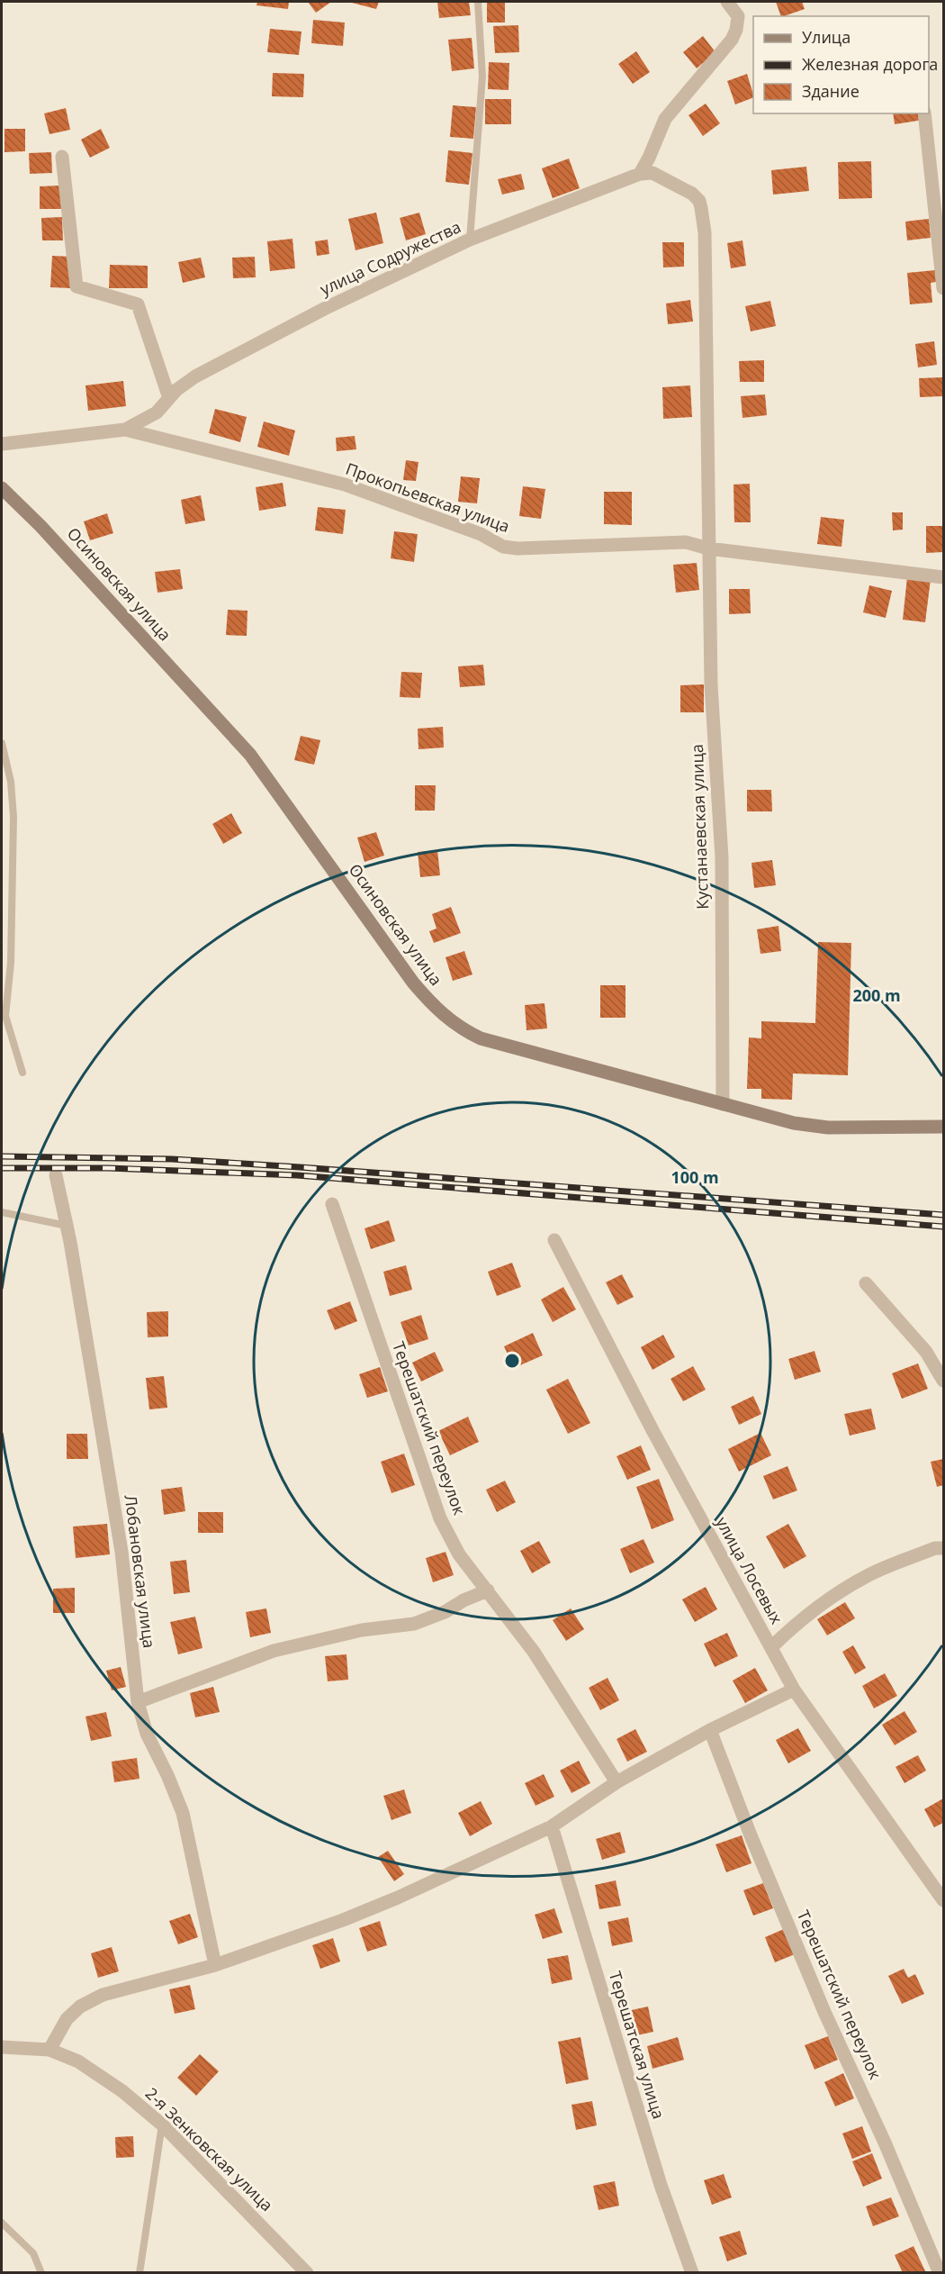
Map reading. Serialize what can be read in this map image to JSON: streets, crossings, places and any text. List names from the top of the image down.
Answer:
{
  "streets": {
    "main road": ["Осиновская улица"],
    "street": [
      "улица Содружества",
      "Прокопьевская улица",
      "Кустанаевская улица",
      "Терешатский переулок",
      "улица Лосевых",
      "Лобановская улица",
      "Терешатская улица",
      "2-я Зенковская улица"
    ]
  },
  "crossings": [
    ["улица Содружества", "Прокопьевская улица"],
    ["улица Содружества", "Кустанаевская улица"],
    ["Прокопьевская улица", "Кустанаевская улица"],
    ["Осиновская улица", "Кустанаевская улица"]
  ],
  "legend": ["Улица", "Железная дорога", "Здание"],
  "rings": ["200 m", "100 m"]
}
